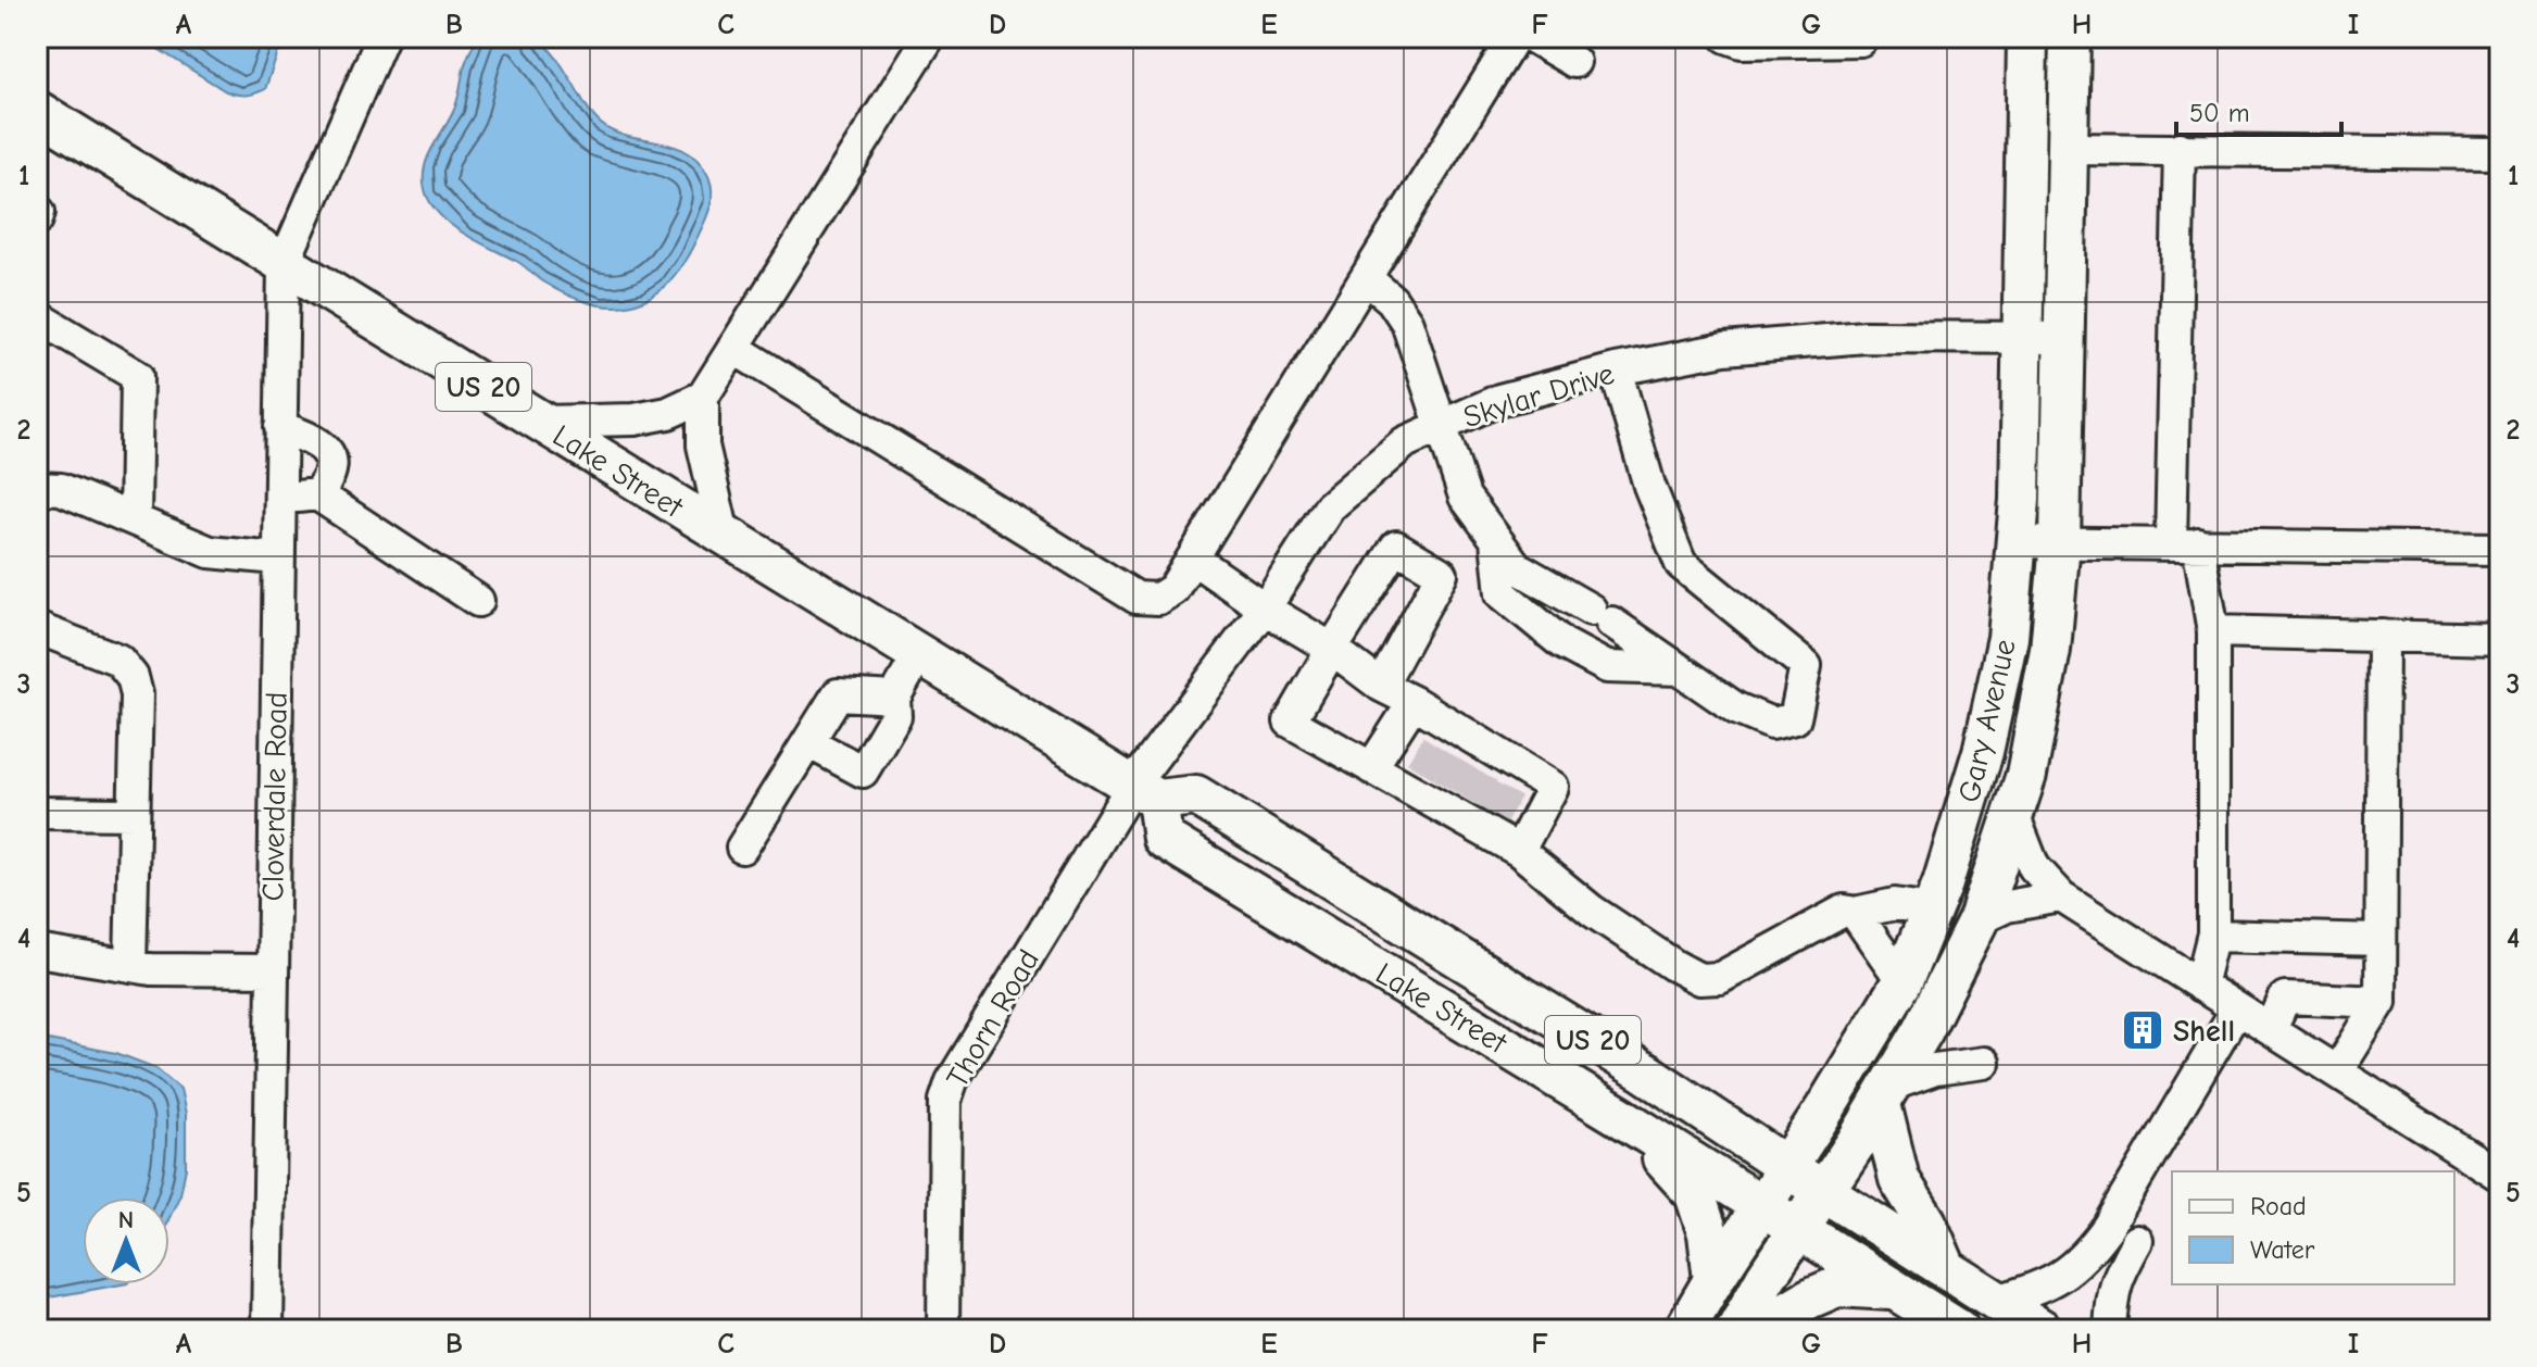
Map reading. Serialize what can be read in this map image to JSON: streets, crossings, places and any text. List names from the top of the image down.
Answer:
{
  "streets": {
    "main road": ["US 20", "Lake Street", "Gary Avenue"],
    "street": ["Skylar Drive", "Cloverdale Road", "Thorn Road"]
  },
  "crossings": [
    ["US 20", "Lake Street"],
    ["US 20", "Gary Avenue"],
    ["Skylar Drive", "Lake Street"],
    ["Skylar Drive", "Gary Avenue"],
    ["Skylar Drive", "Thorn Road"],
    ["Lake Street", "Gary Avenue"],
    ["Lake Street", "Cloverdale Road"],
    ["Lake Street", "Thorn Road"]
  ],
  "places": {
    "building": ["Shell"]
  },
  "legend": ["Road", "Water"],
  "scale_bar": "50 m",
  "north": "top",
  "grid": {
    "columns": [
      "A",
      "B",
      "C",
      "D",
      "E",
      "F",
      "G",
      "H",
      "I"
    ],
    "rows": [
      "1",
      "2",
      "3",
      "4",
      "5"
    ]
  }
}
